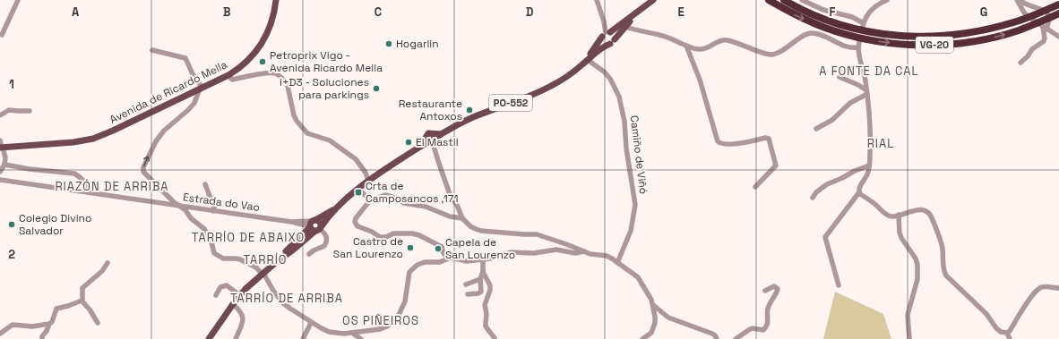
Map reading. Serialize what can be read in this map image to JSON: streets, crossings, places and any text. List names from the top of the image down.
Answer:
{
  "streets": {
    "highway": ["VG-20"],
    "main road": ["Avenida de Ricardo Mella", "PO-552"],
    "street": ["Camiño de Viñó", "Estrada do Vao"]
  },
  "crossings": [
    ["PO-552", "Camiño de Viñó"]
  ],
  "districts": [
    "A FONTE DA CAL",
    "RIAL",
    "RIAZÓN DE ARRIBA",
    "TARRÍO DE ABAIXO",
    "TARRÍO",
    "TARRÍO DE ARRIBA",
    "OS PIÑEIROS"
  ],
  "places": {
    "other": [
      "Hogarlin",
      "Petroprix Vigo - Avenida Ricardo Mella",
      "i+D3 - Soluciones para parkings",
      "Restaurante Antoxos",
      "El Mastil",
      "Colegio Divino Salvador",
      "Castro de San Lourenzo",
      "Capela de San Lourenzo"
    ],
    "transit": ["Crta de Camposancos ,171"]
  },
  "grid": {
    "columns": [
      "A",
      "B",
      "C",
      "D",
      "E",
      "F",
      "G"
    ],
    "rows": ["1", "2"]
  }
}
